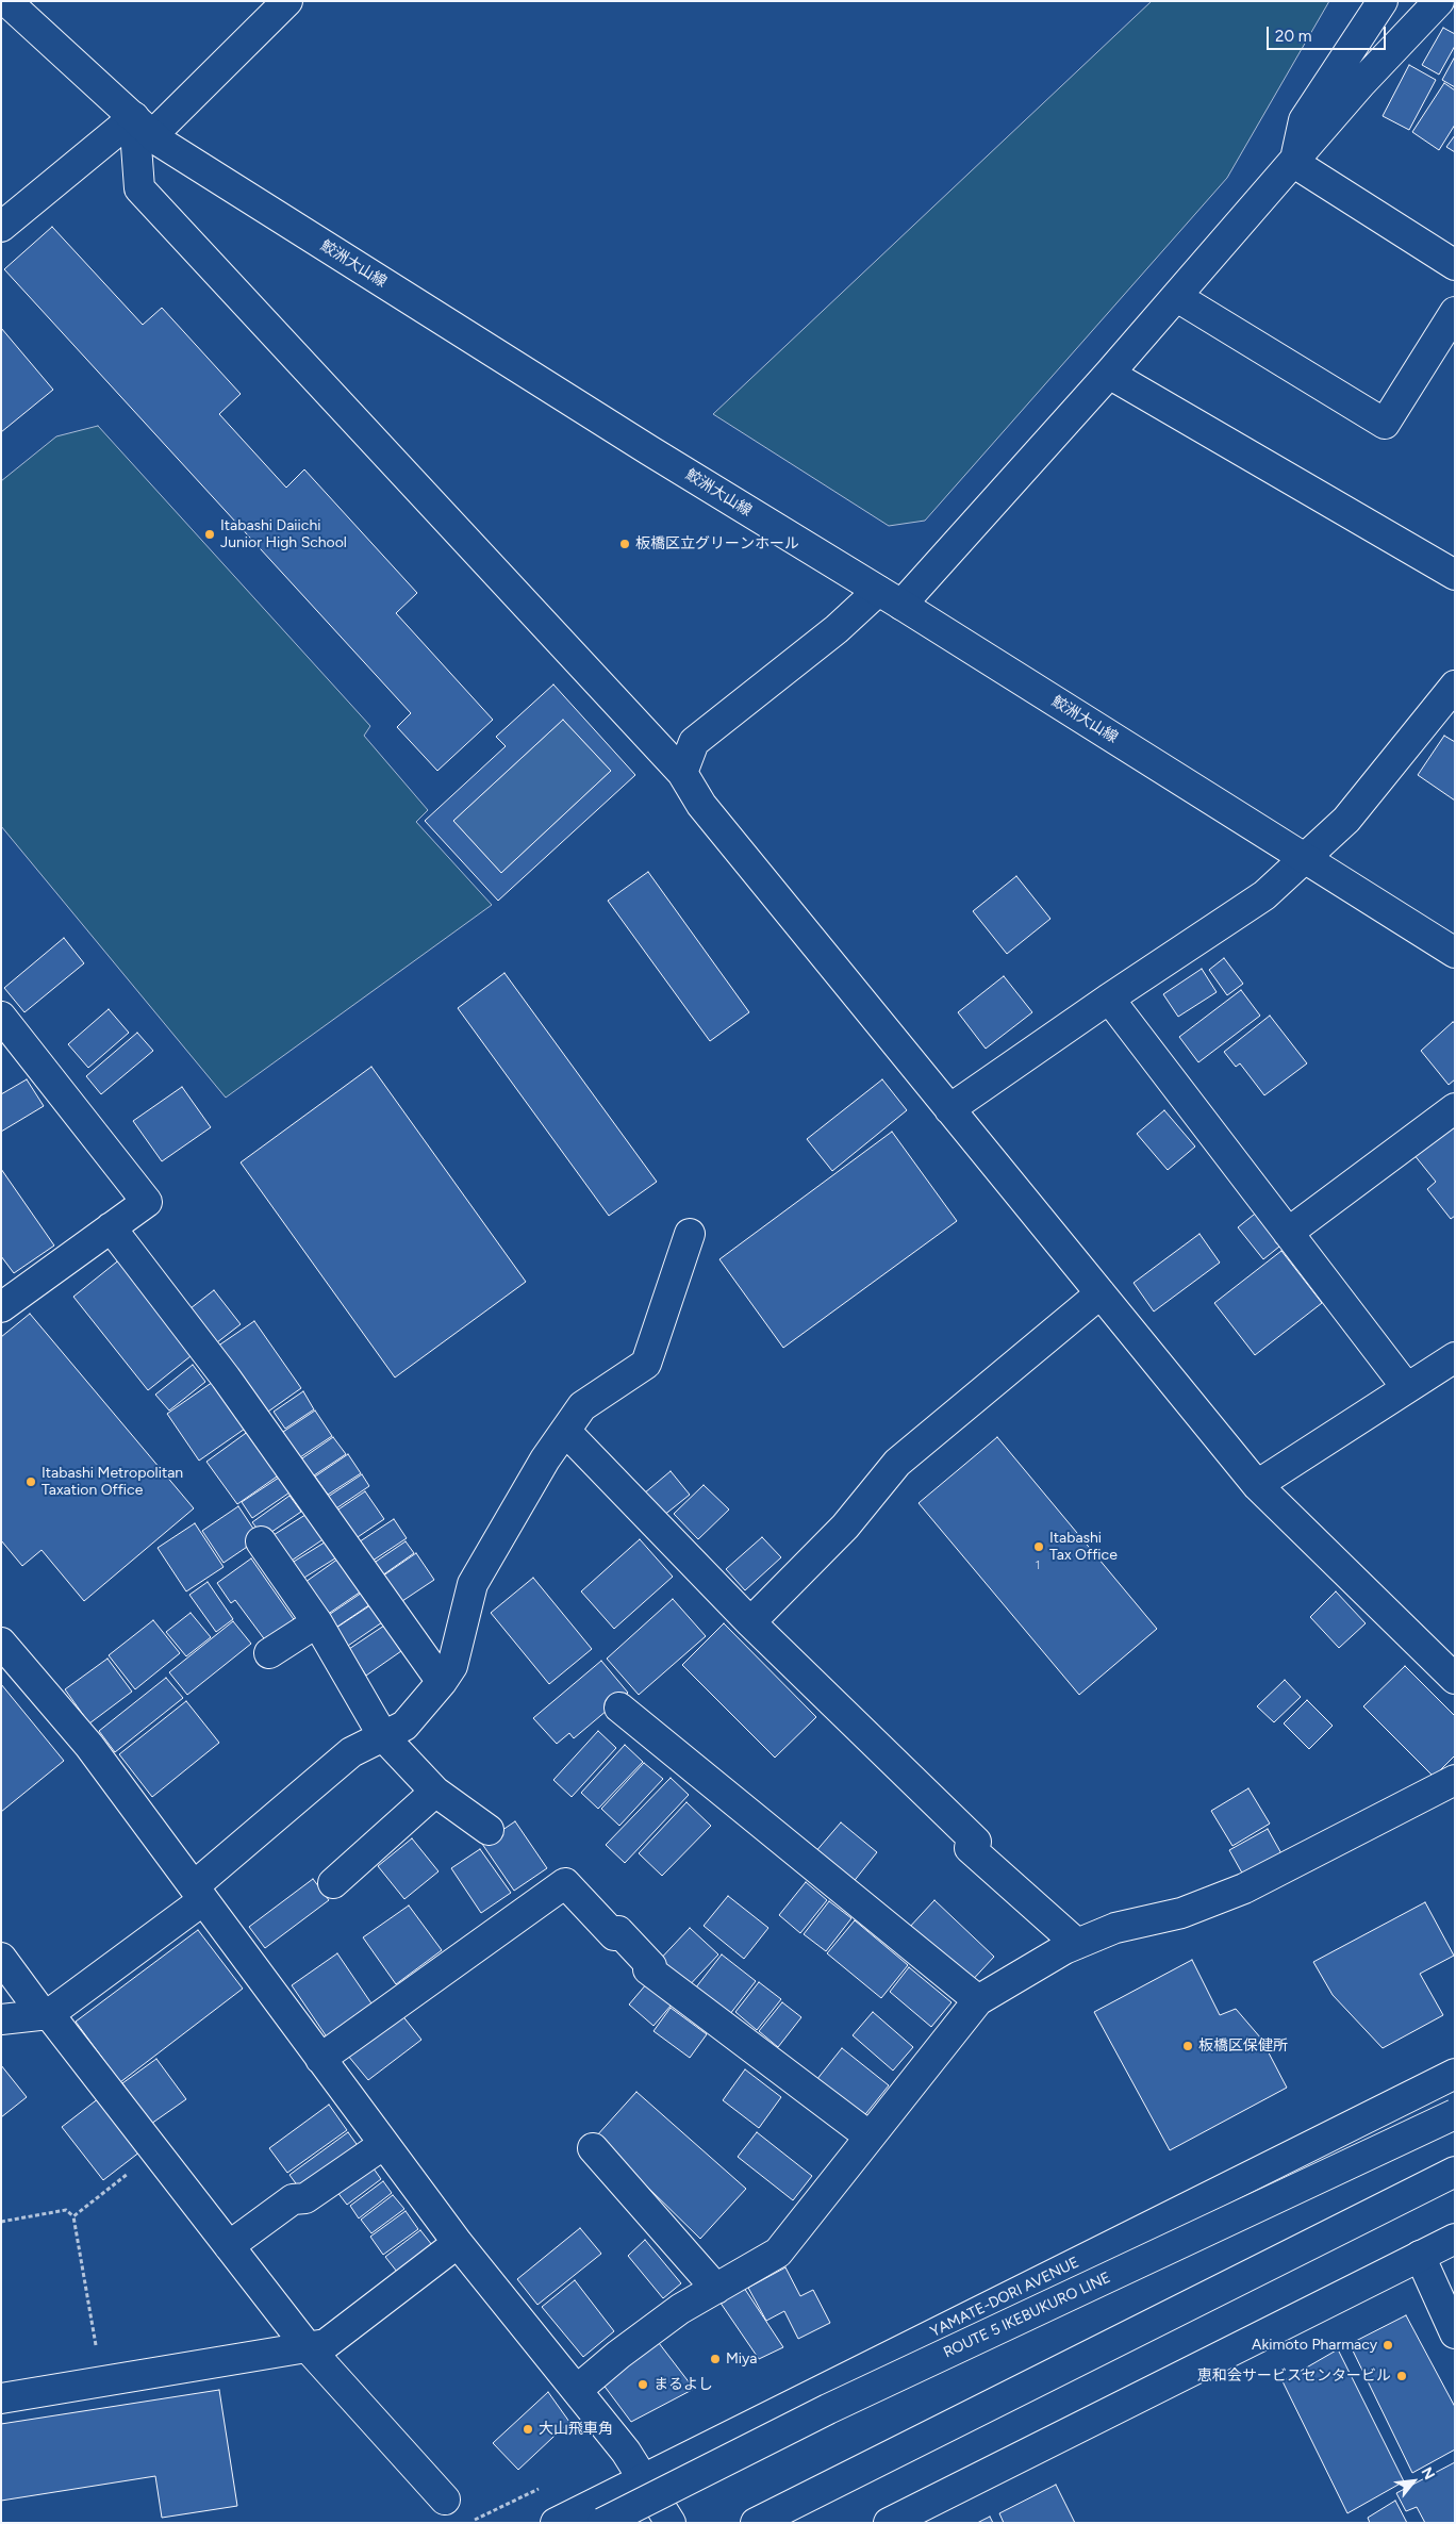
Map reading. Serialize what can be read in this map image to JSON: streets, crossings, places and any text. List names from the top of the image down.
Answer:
{
  "streets": {
    "main road": ["鮫洲大山線", "YAMATE-DORI AVENUE", "ROUTE 5 IKEBUKURO LINE"]
  },
  "places": [
    "Itabashi Daiichi Junior High School",
    "板橋区立グリーンホール",
    "Itabashi Metropolitan Taxation Office",
    "Itabashi Tax Office",
    "板橋区保健所",
    "Akimoto Pharmacy",
    "Miya",
    "恵和会サービスセンタービル",
    "まるよし",
    "大山飛車角"
  ],
  "house_numbers": ["1"],
  "scale_bar": "20 m",
  "north": "top right"
}
